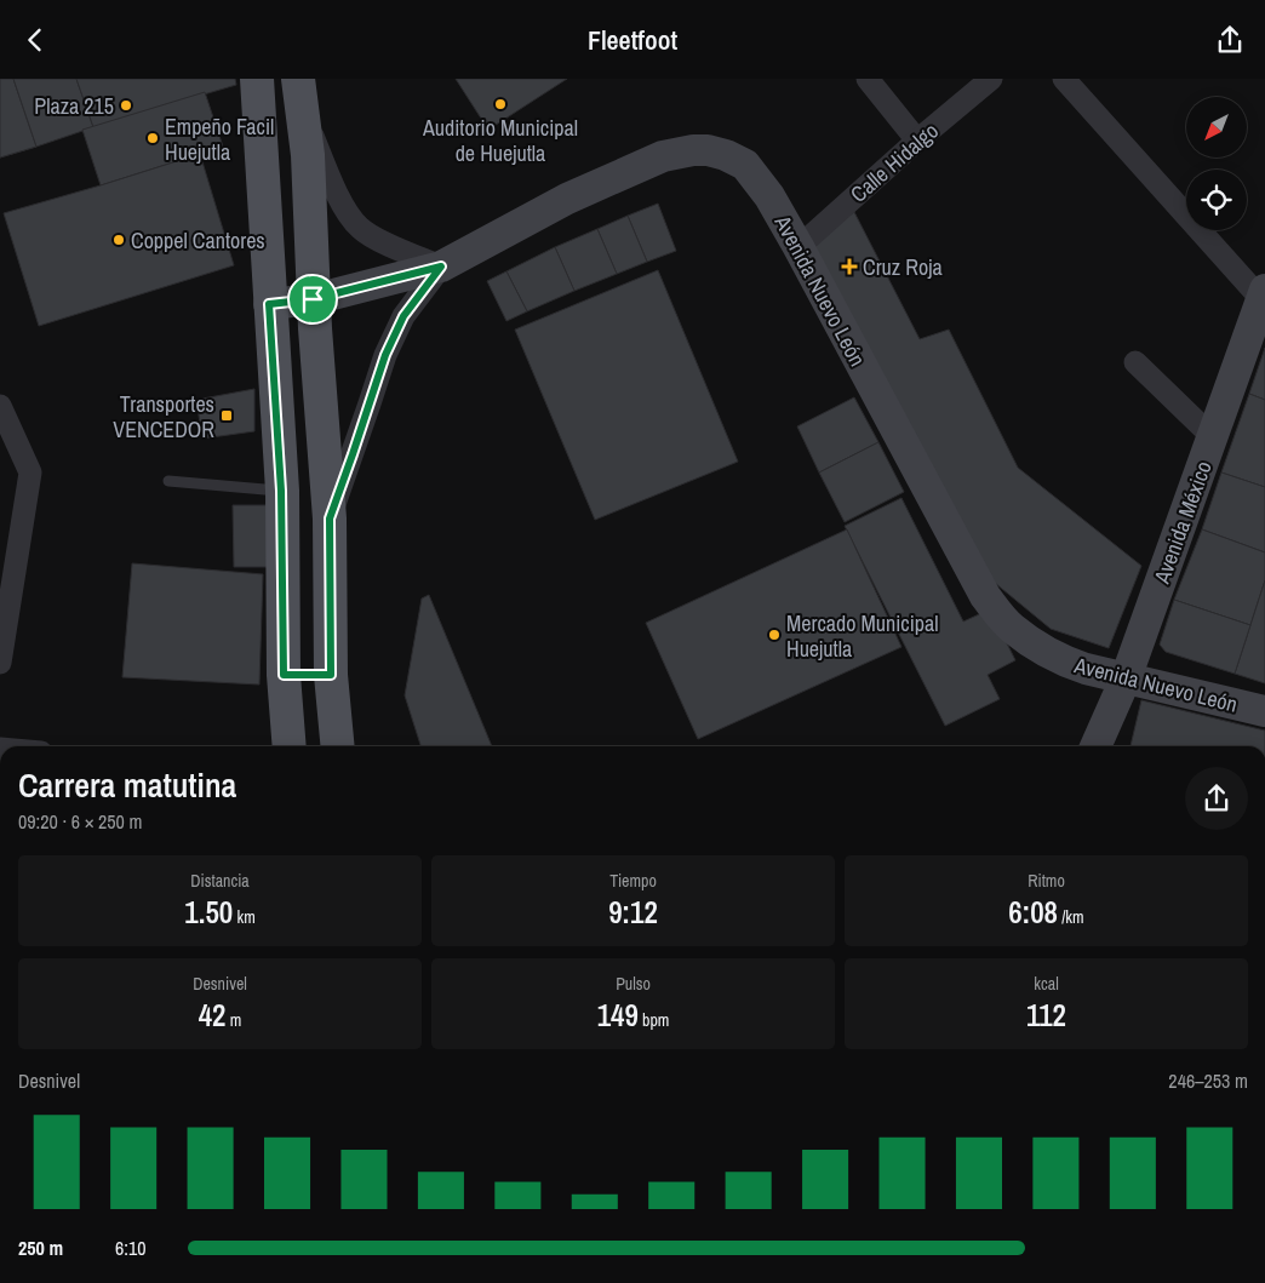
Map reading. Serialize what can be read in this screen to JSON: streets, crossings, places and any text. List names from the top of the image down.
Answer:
{
  "streets": {
    "street": ["Calle Hidalgo", "Avenida Nuevo León", "Avenida México"]
  },
  "crossings": [
    ["Calle Hidalgo", "Avenida Nuevo León"],
    ["Avenida Nuevo León", "Avenida México"]
  ],
  "places": {
    "other": [
      "Auditorio Municipal de Huejutla",
      "Plaza 215",
      "Empeño Facil Huejutla",
      "Coppel Cantores",
      "Mercado Municipal Huejutla"
    ],
    "health": ["Cruz Roja"],
    "transit": ["Transportes VENCEDOR"]
  },
  "north": "bottom left",
  "page": {
    "header": "Fleetfoot",
    "heading": ["Carrera matutina", "09:20 · 6 × 250 m"],
    "stats": [
      ["Distancia", "1.50 km"],
      ["Tiempo", "9:12"],
      ["Ritmo", "6:08 /km"],
      ["Desnivel", "42 m"],
      ["Pulso", "149 bpm"],
      ["kcal", "112"]
    ],
    "chart": ["Desnivel", "246–253 m"],
    "list": [
      {
        "name": "250 m",
        "note": "6:10"
      }
    ]
  }
}
